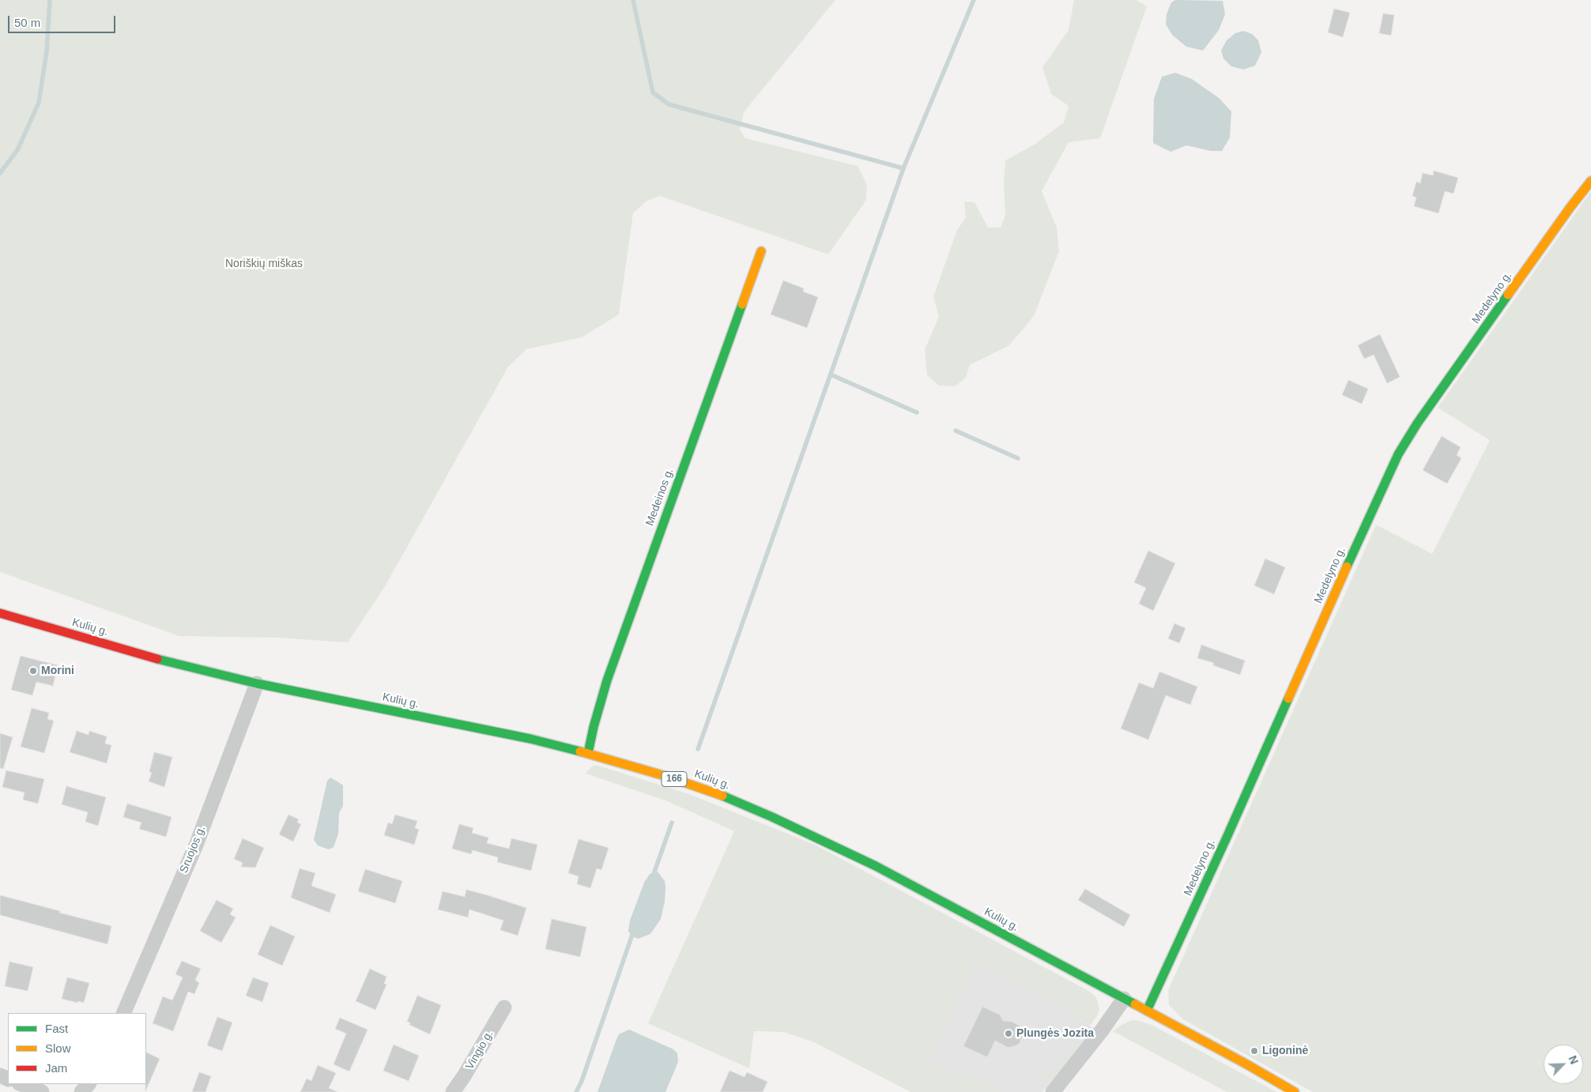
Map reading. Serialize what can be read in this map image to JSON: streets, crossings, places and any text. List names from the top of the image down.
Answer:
{
  "streets": {
    "street": [
      "Medelyno g.",
      "Medeinos g.",
      "Kulių g.",
      "166",
      "Sruojos g.",
      "Vingio g."
    ]
  },
  "crossings": [
    ["Medelyno g.", "Kulių g."],
    ["Medeinos g.", "Kulių g."],
    ["Kulių g.", "Sruojos g."]
  ],
  "parks": ["Noriškių miškas"],
  "places": ["Morini", "Plungės Jozita", "Ligoninė"],
  "legend": ["Fast", "Slow", "Jam"],
  "scale_bar": "50 m",
  "north": "top right"
}
